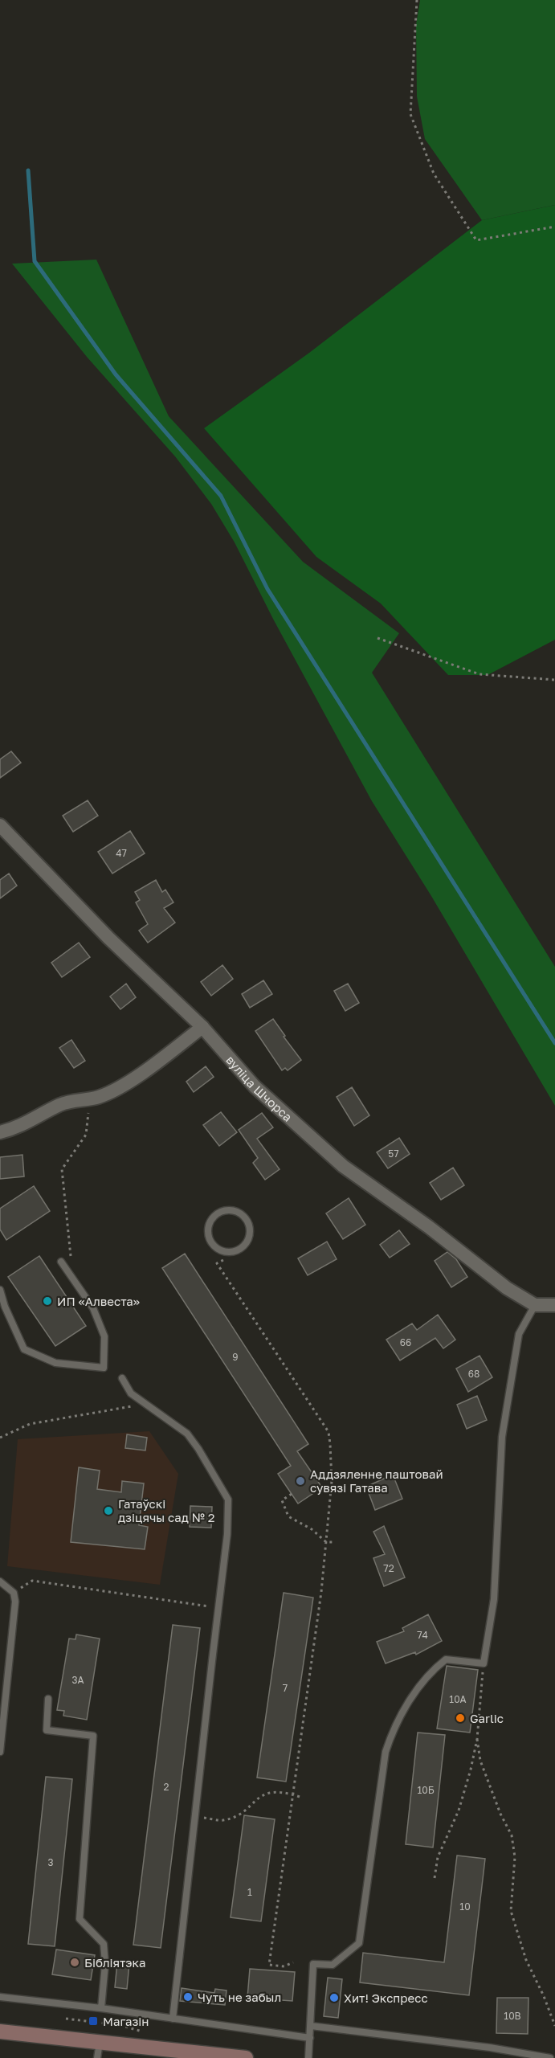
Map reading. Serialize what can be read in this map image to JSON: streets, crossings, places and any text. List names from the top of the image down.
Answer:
{
  "streets": {
    "street": ["вуліца Шчорса"]
  },
  "places": {
    "other": [
      "ИП «Алвеста»",
      "Аддзяленне паштовай сувязі Гатава",
      "Гатаўскі дзіцячы сад № 2",
      "Garlic",
      "Бібліятэка",
      "Чуть не забыл",
      "Хит! Экспресс"
    ],
    "transit": ["Магазін"]
  },
  "house_numbers": [
    "47",
    "57",
    "66",
    "9",
    "68",
    "72",
    "74",
    "3А",
    "7",
    "10А",
    "2",
    "10Б",
    "3",
    "1",
    "10",
    "10В"
  ]
}
